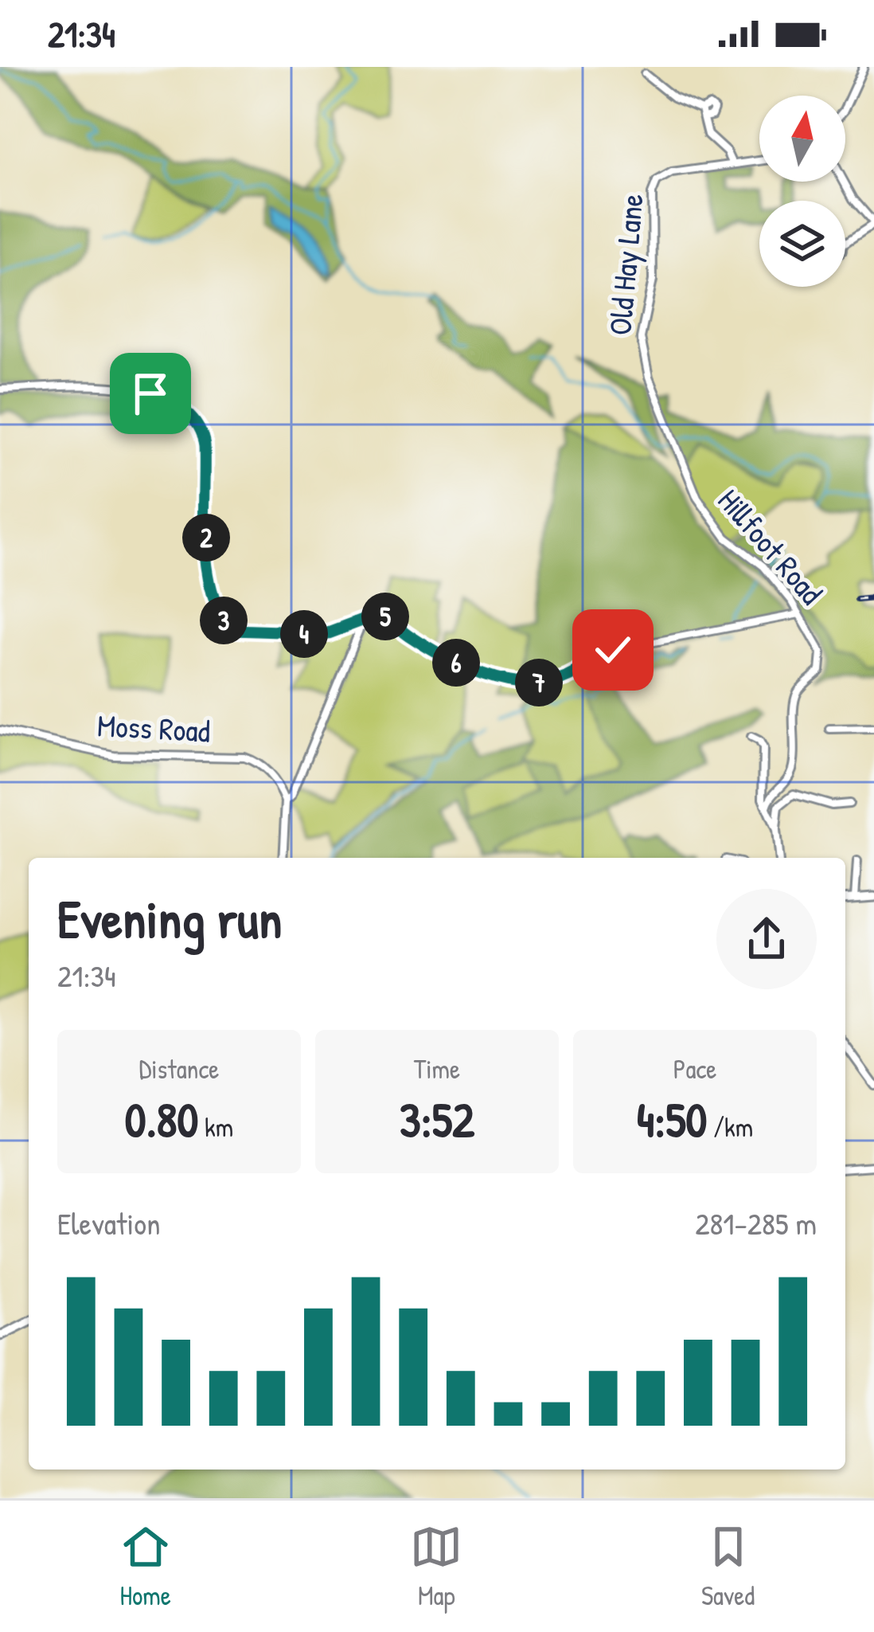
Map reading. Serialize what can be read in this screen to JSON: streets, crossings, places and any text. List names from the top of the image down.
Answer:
{
  "streets": {
    "street": ["Old Hay Lane", "Hillfoot Road", "Moss Road"]
  },
  "crossings": [
    ["Old Hay Lane", "Hillfoot Road"]
  ],
  "north": "top",
  "page": {
    "status": "21:34",
    "pins": [
      "2",
      "5",
      "3",
      "4",
      "6",
      "7"
    ],
    "heading": ["Evening run", "21:34"],
    "stats": [
      ["Distance", "0.80 km"],
      ["Time", "3:52"],
      ["Pace", "4:50 /km"]
    ],
    "chart": ["Elevation", "281–285 m"],
    "tabs": ["Home", "Map", "Saved"]
  }
}
